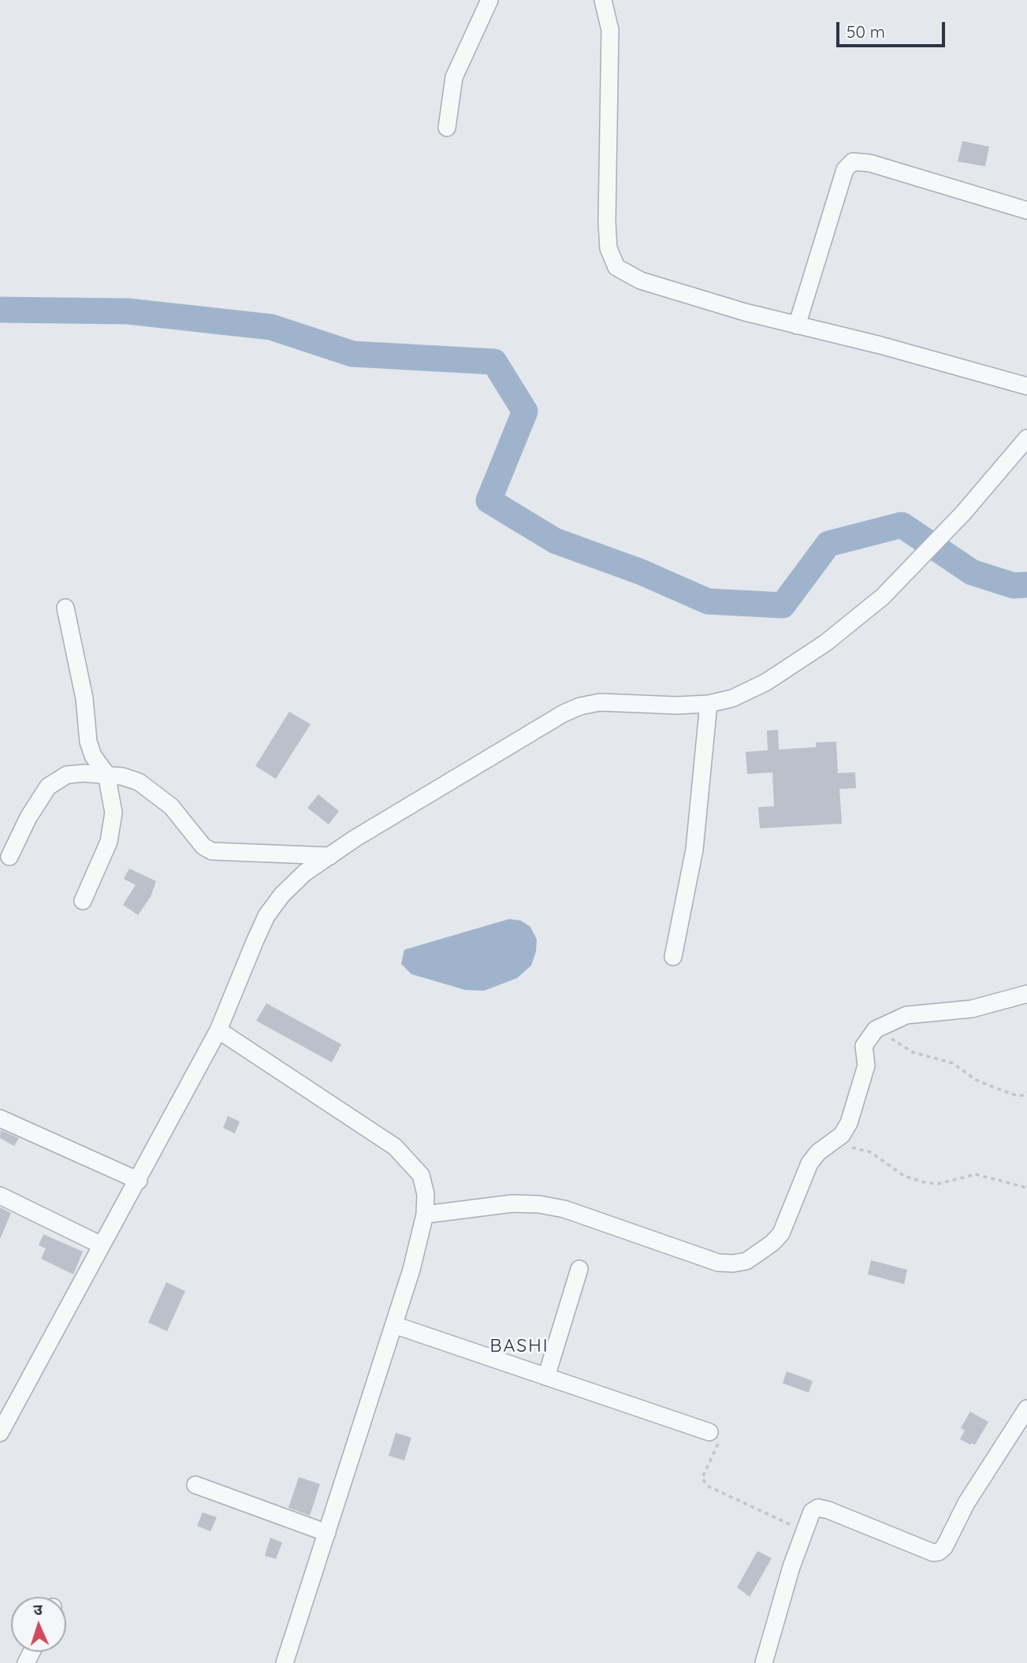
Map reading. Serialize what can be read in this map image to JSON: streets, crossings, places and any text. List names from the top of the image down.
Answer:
{
  "districts": ["BASHI"],
  "scale_bar": "50 m",
  "north": "top"
}
